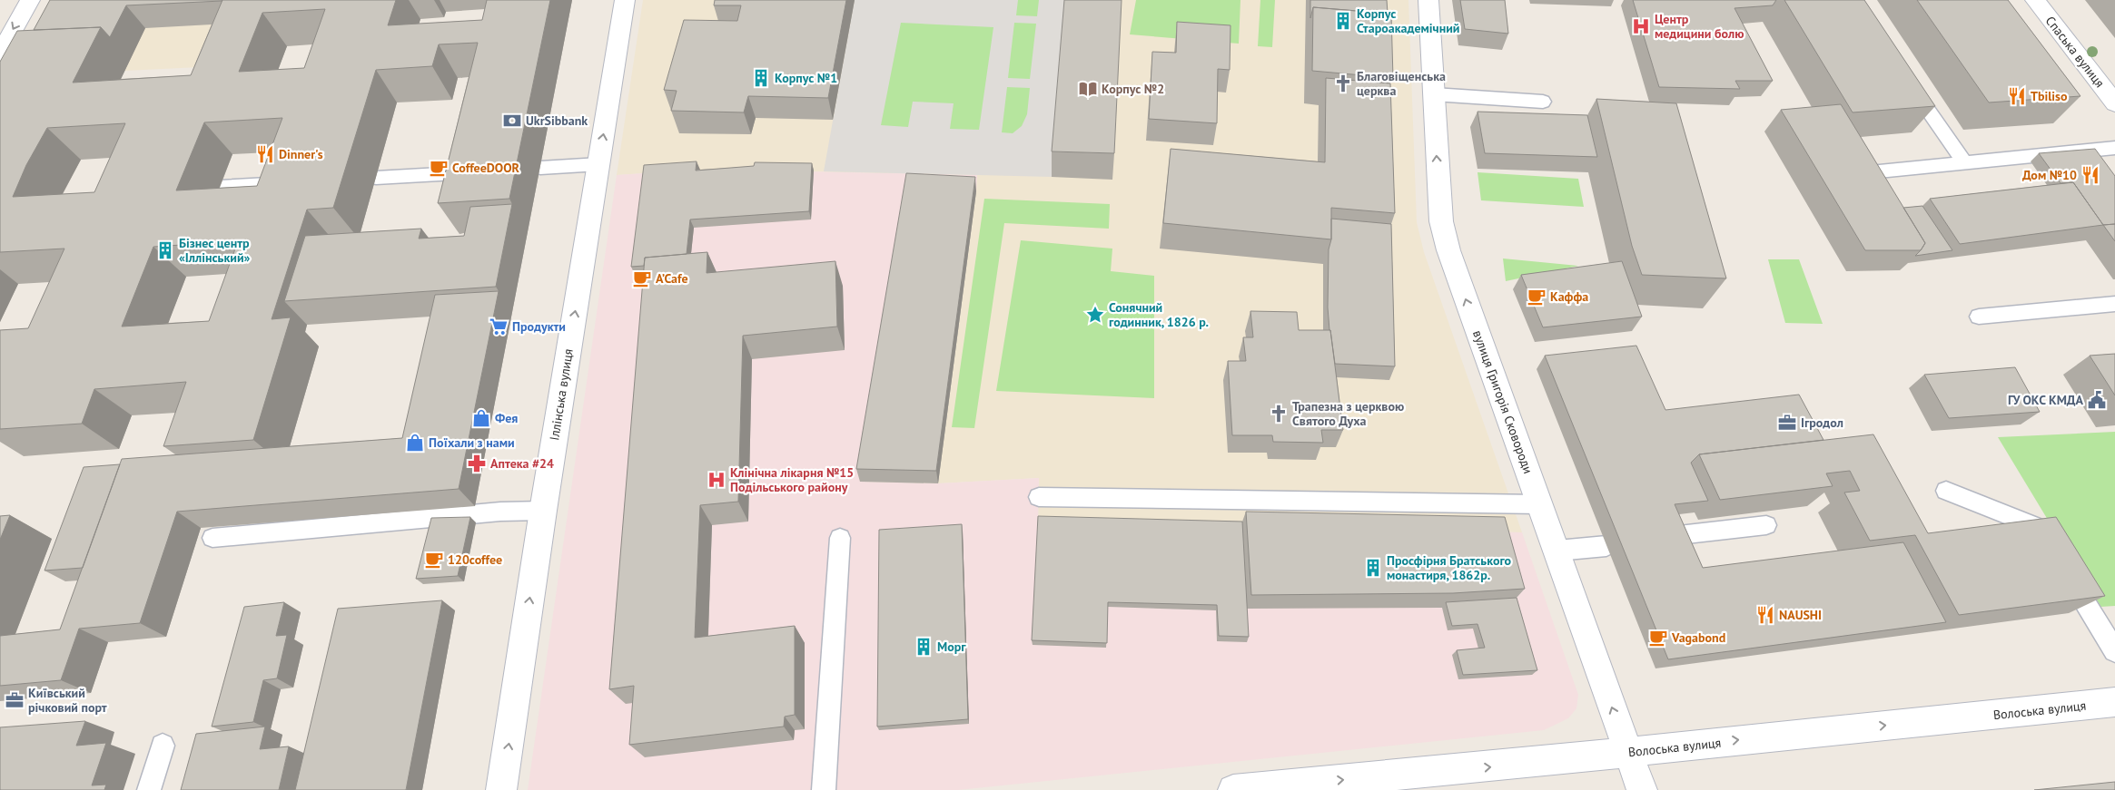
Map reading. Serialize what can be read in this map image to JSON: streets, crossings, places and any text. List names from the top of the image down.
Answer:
{
  "streets": {
    "street": [
      "Спаська вулиця",
      "Іллінська вулиця",
      "вулиця Григорія Сковороди",
      "Волоська вулиця"
    ]
  },
  "crossings": [
    ["вулиця Григорія Сковороди", "Волоська вулиця"]
  ],
  "one_way": ["Іллінська вулиця", "вулиця Григорія Сковороди", "Волоська вулиця"],
  "places": {
    "building": [
      "Корпус Староакадемічний",
      "Корпус №1",
      "Бізнес центр «Іллінський»",
      "Просфірня Братського монастиря, 1862р.",
      "Морг"
    ],
    "hospital": ["Центр медицини болю", "Клінічна лікарня №15 Подільського району"],
    "church": ["Благовіщенська церква", "Трапезна з церквою Святого Духа"],
    "library": ["Корпус №2"],
    "restaurant": [
      "Tbiliso",
      "Dinner's",
      "Дом №10",
      "NAUSHI"
    ],
    "bank": ["UkrSibbank"],
    "cafe": [
      "CoffeeDOOR",
      "A’Cafe",
      "Каффа",
      "120coffee",
      "Vagabond"
    ],
    "place": ["Сонячний годинник, 1826 р."],
    "supermarket": ["Продукти"],
    "public building": ["ГУ ОКС КМДА"],
    "shop": ["Фея", "Поїхали з нами"],
    "office": ["Ігродол", "Київський річковий порт"],
    "pharmacy": ["Аптека #24"]
  }
}
